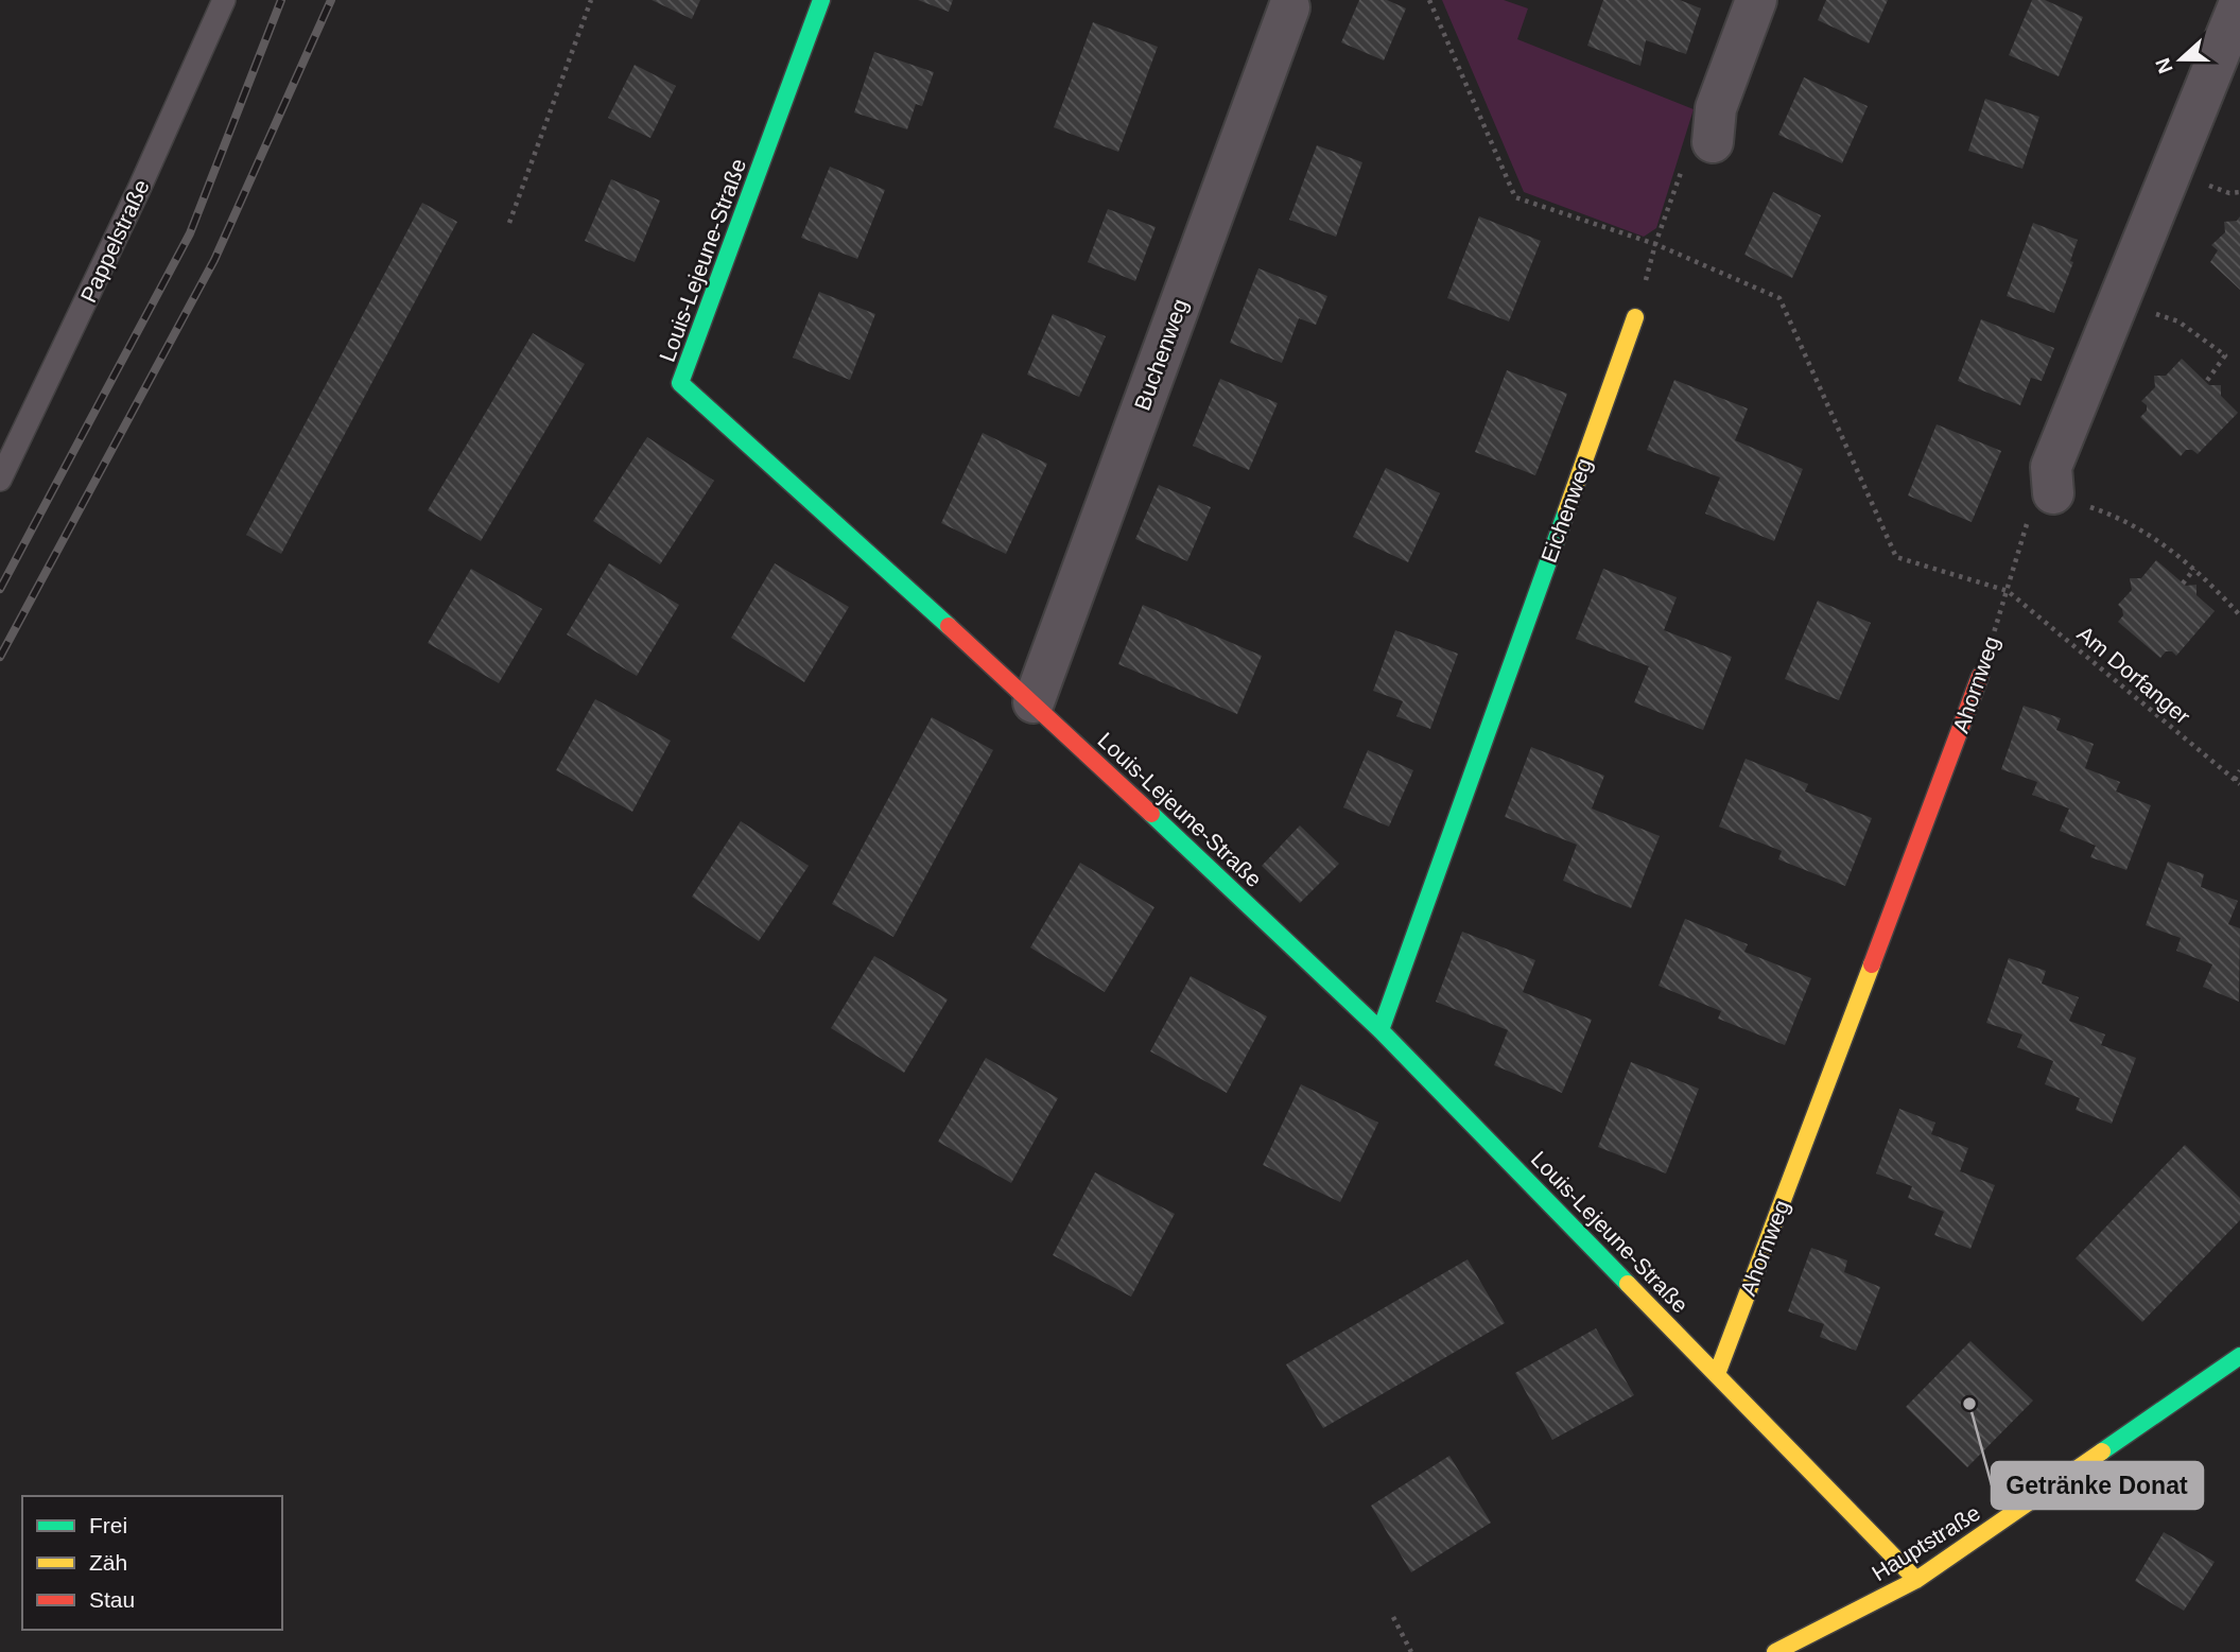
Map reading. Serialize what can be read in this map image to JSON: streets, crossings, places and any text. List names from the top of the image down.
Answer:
{
  "streets": {
    "street": [
      "Louis-Lejeune-Straße",
      "Buchenweg",
      "Eichenweg",
      "Ahornweg",
      "Hauptstraße"
    ],
    "lane": ["Pappelstraße"],
    "path": ["Am Dorfanger"]
  },
  "crossings": [
    ["Louis-Lejeune-Straße", "Buchenweg"],
    ["Louis-Lejeune-Straße", "Eichenweg"],
    ["Louis-Lejeune-Straße", "Ahornweg"],
    ["Louis-Lejeune-Straße", "Hauptstraße"],
    ["Am Dorfanger", "Ahornweg"]
  ],
  "places": ["Getränke Donat"],
  "legend": ["Frei", "Zäh", "Stau"],
  "north": "left"
}
